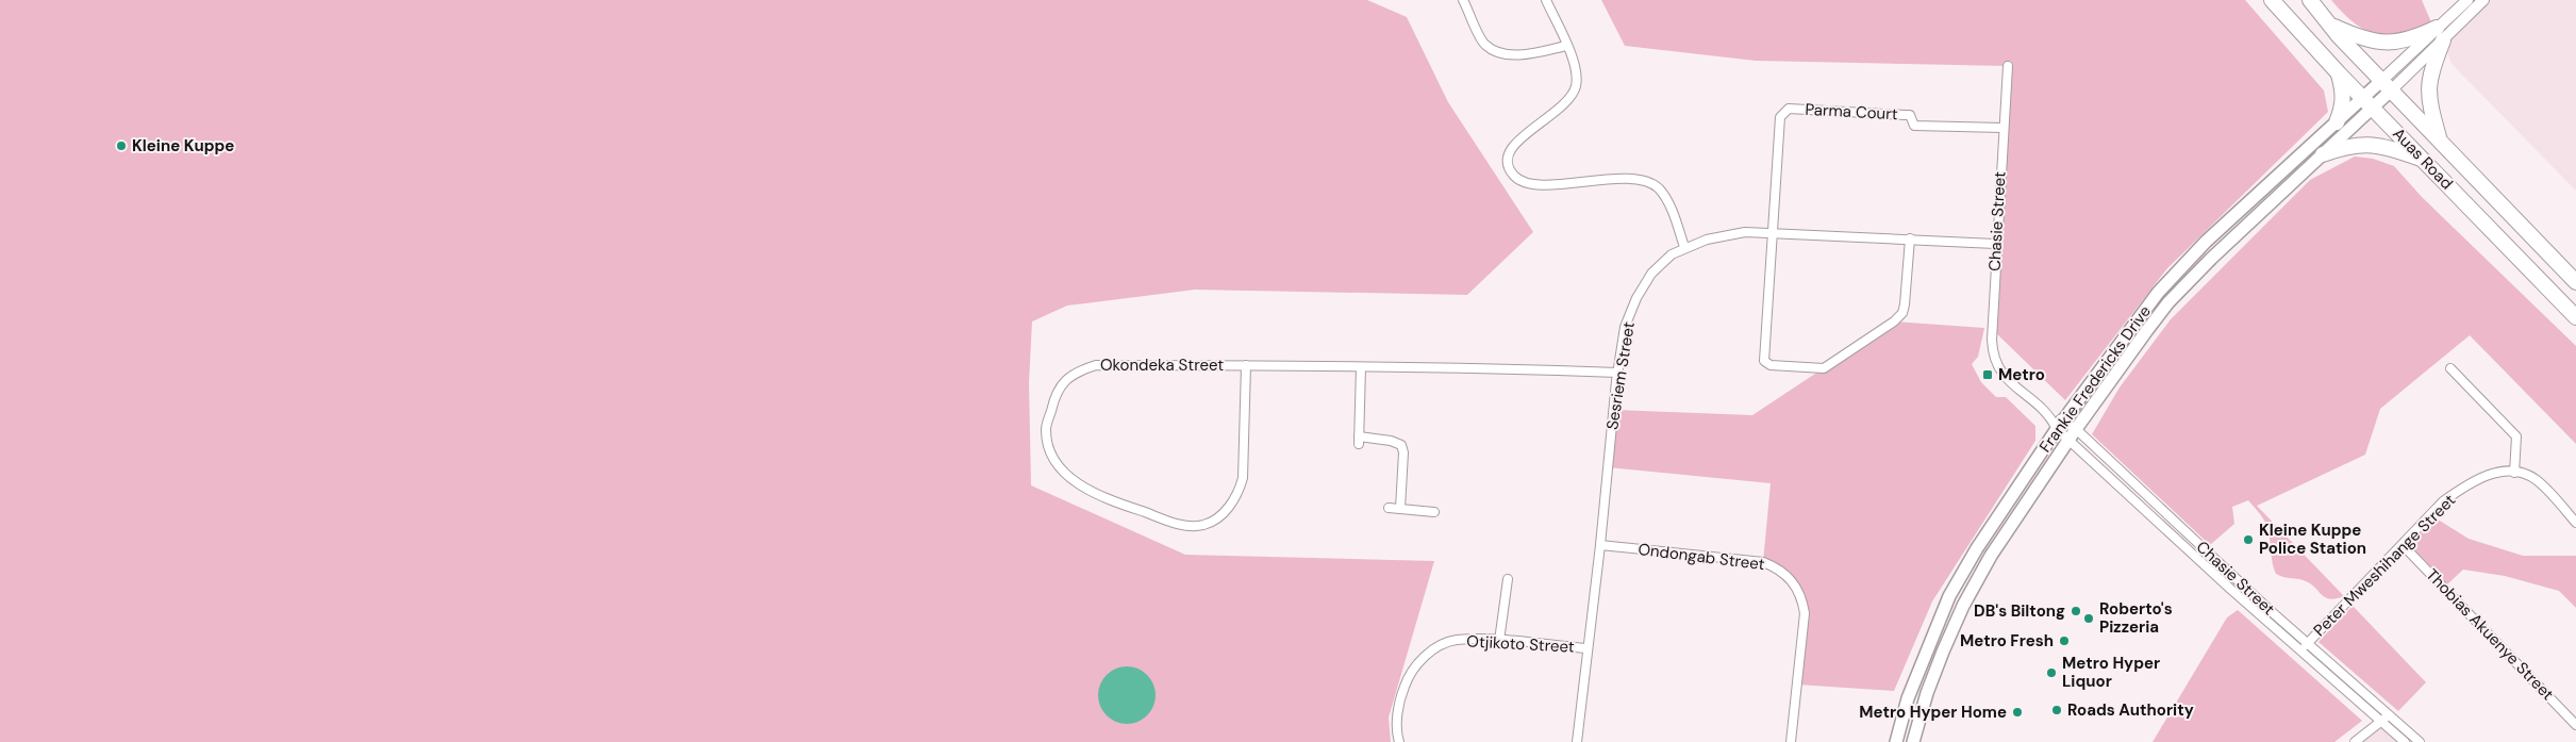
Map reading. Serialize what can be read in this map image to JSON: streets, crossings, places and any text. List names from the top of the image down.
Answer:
{
  "streets": {
    "highway": ["Auas Road"],
    "main road": ["Frankie Fredericks Drive"],
    "street": [
      "Parma Court",
      "Chasie Street",
      "Okondeka Street",
      "Sesriem Street",
      "Ondongab Street",
      "Peter Mweshihange Street",
      "Thobias Akuenye Street",
      "Otjikoto Street"
    ]
  },
  "crossings": [
    ["Parma Court", "Chasie Street"],
    ["Parma Court", "Sesriem Street"],
    ["Auas Road", "Frankie Fredericks Drive"],
    ["Chasie Street", "Sesriem Street"],
    ["Chasie Street", "Frankie Fredericks Drive"],
    ["Chasie Street", "Peter Mweshihange Street"],
    ["Okondeka Street", "Sesriem Street"],
    ["Sesriem Street", "Ondongab Street"],
    ["Sesriem Street", "Otjikoto Street"],
    ["Peter Mweshihange Street", "Thobias Akuenye Street"]
  ],
  "places": {
    "other": [
      "Kleine Kuppe",
      "Kleine Kuppe Police Station",
      "DB's Biltong",
      "Roberto's Pizzeria",
      "Metro Fresh",
      "Metro Hyper Liquor",
      "Roads Authority",
      "Metro Hyper Home"
    ],
    "transit": ["Metro"]
  }
}
